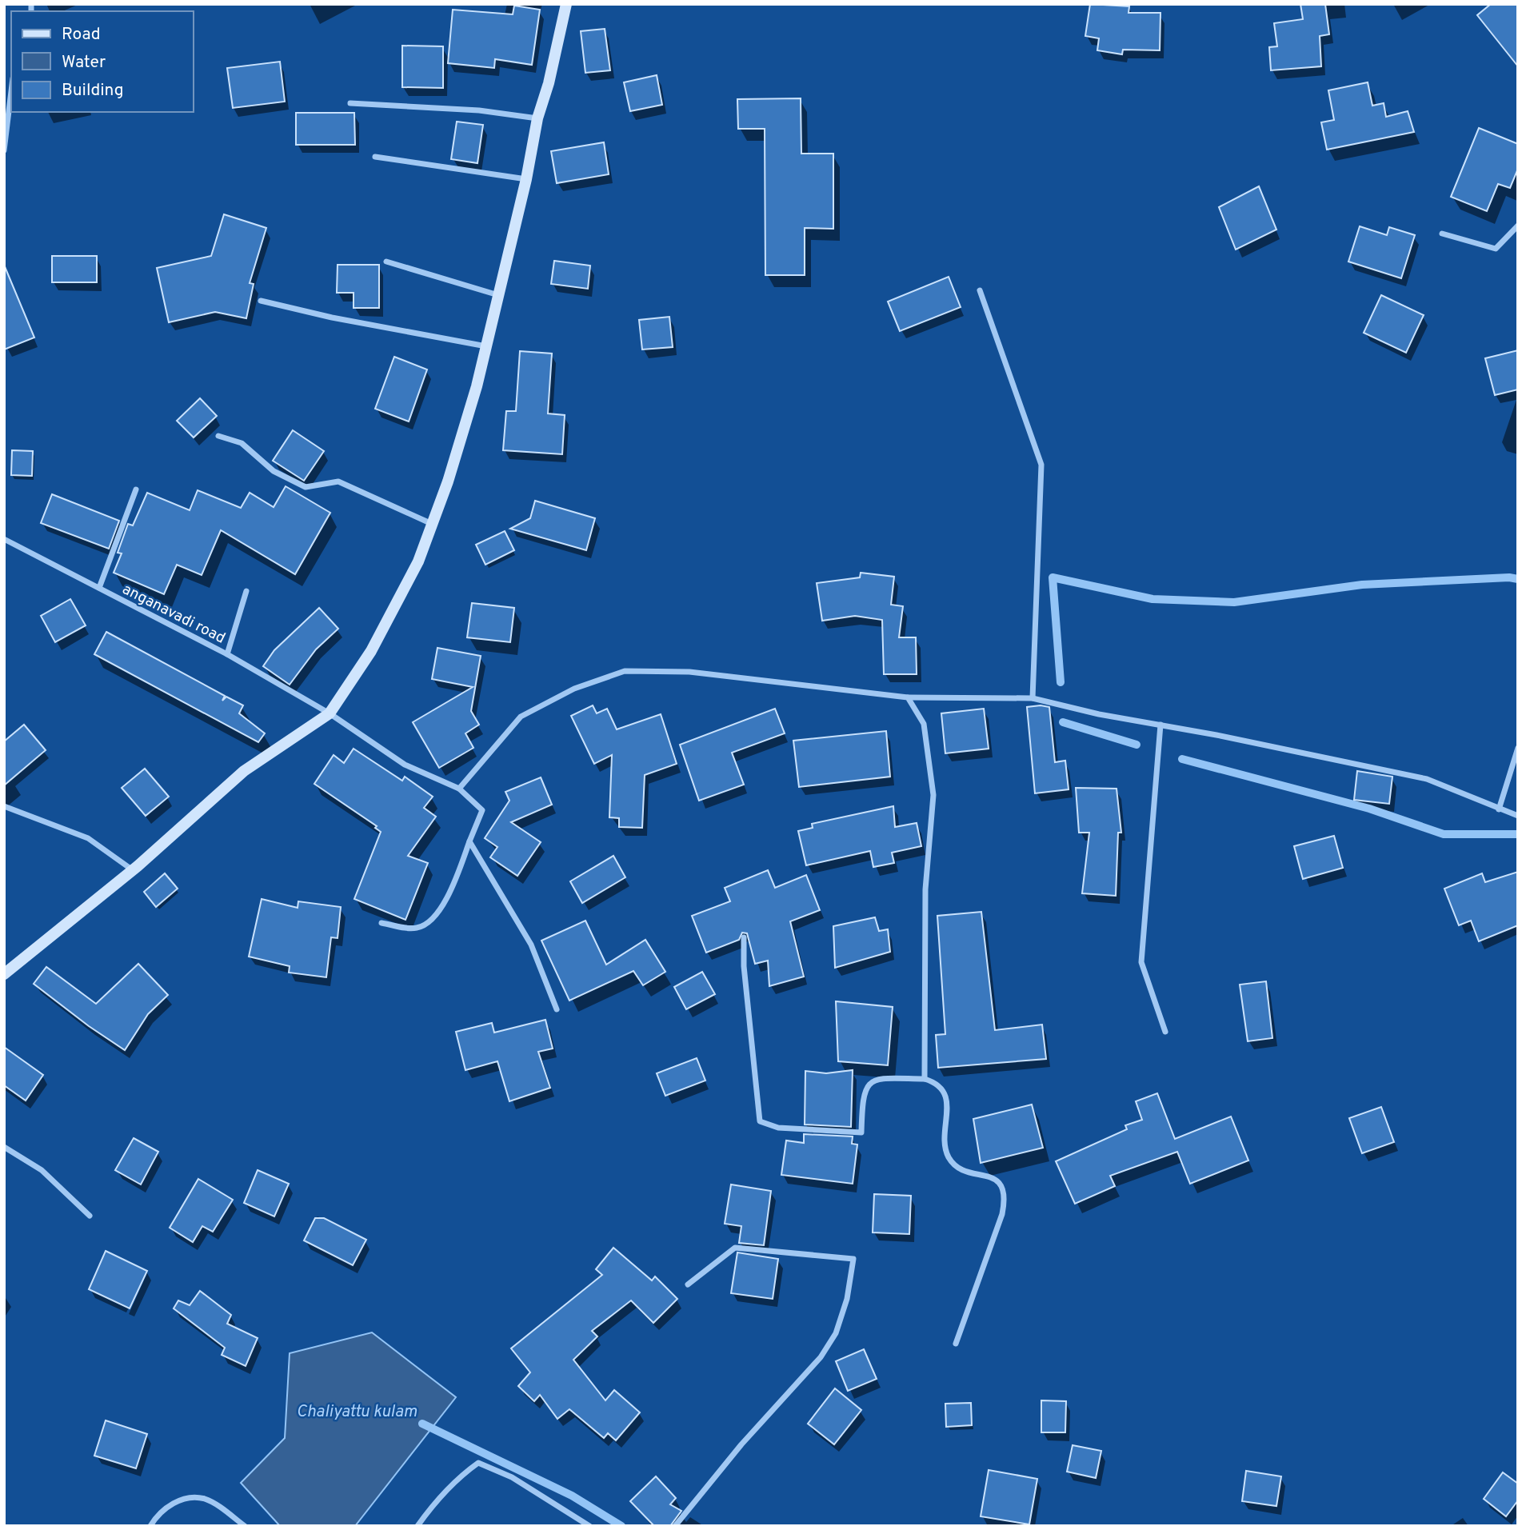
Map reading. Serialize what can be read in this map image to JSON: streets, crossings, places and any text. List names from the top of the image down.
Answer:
{
  "streets": {
    "street": ["anganavadi road"]
  },
  "water": ["Chaliyattu kulam"],
  "legend": ["Road", "Water", "Building"]
}
